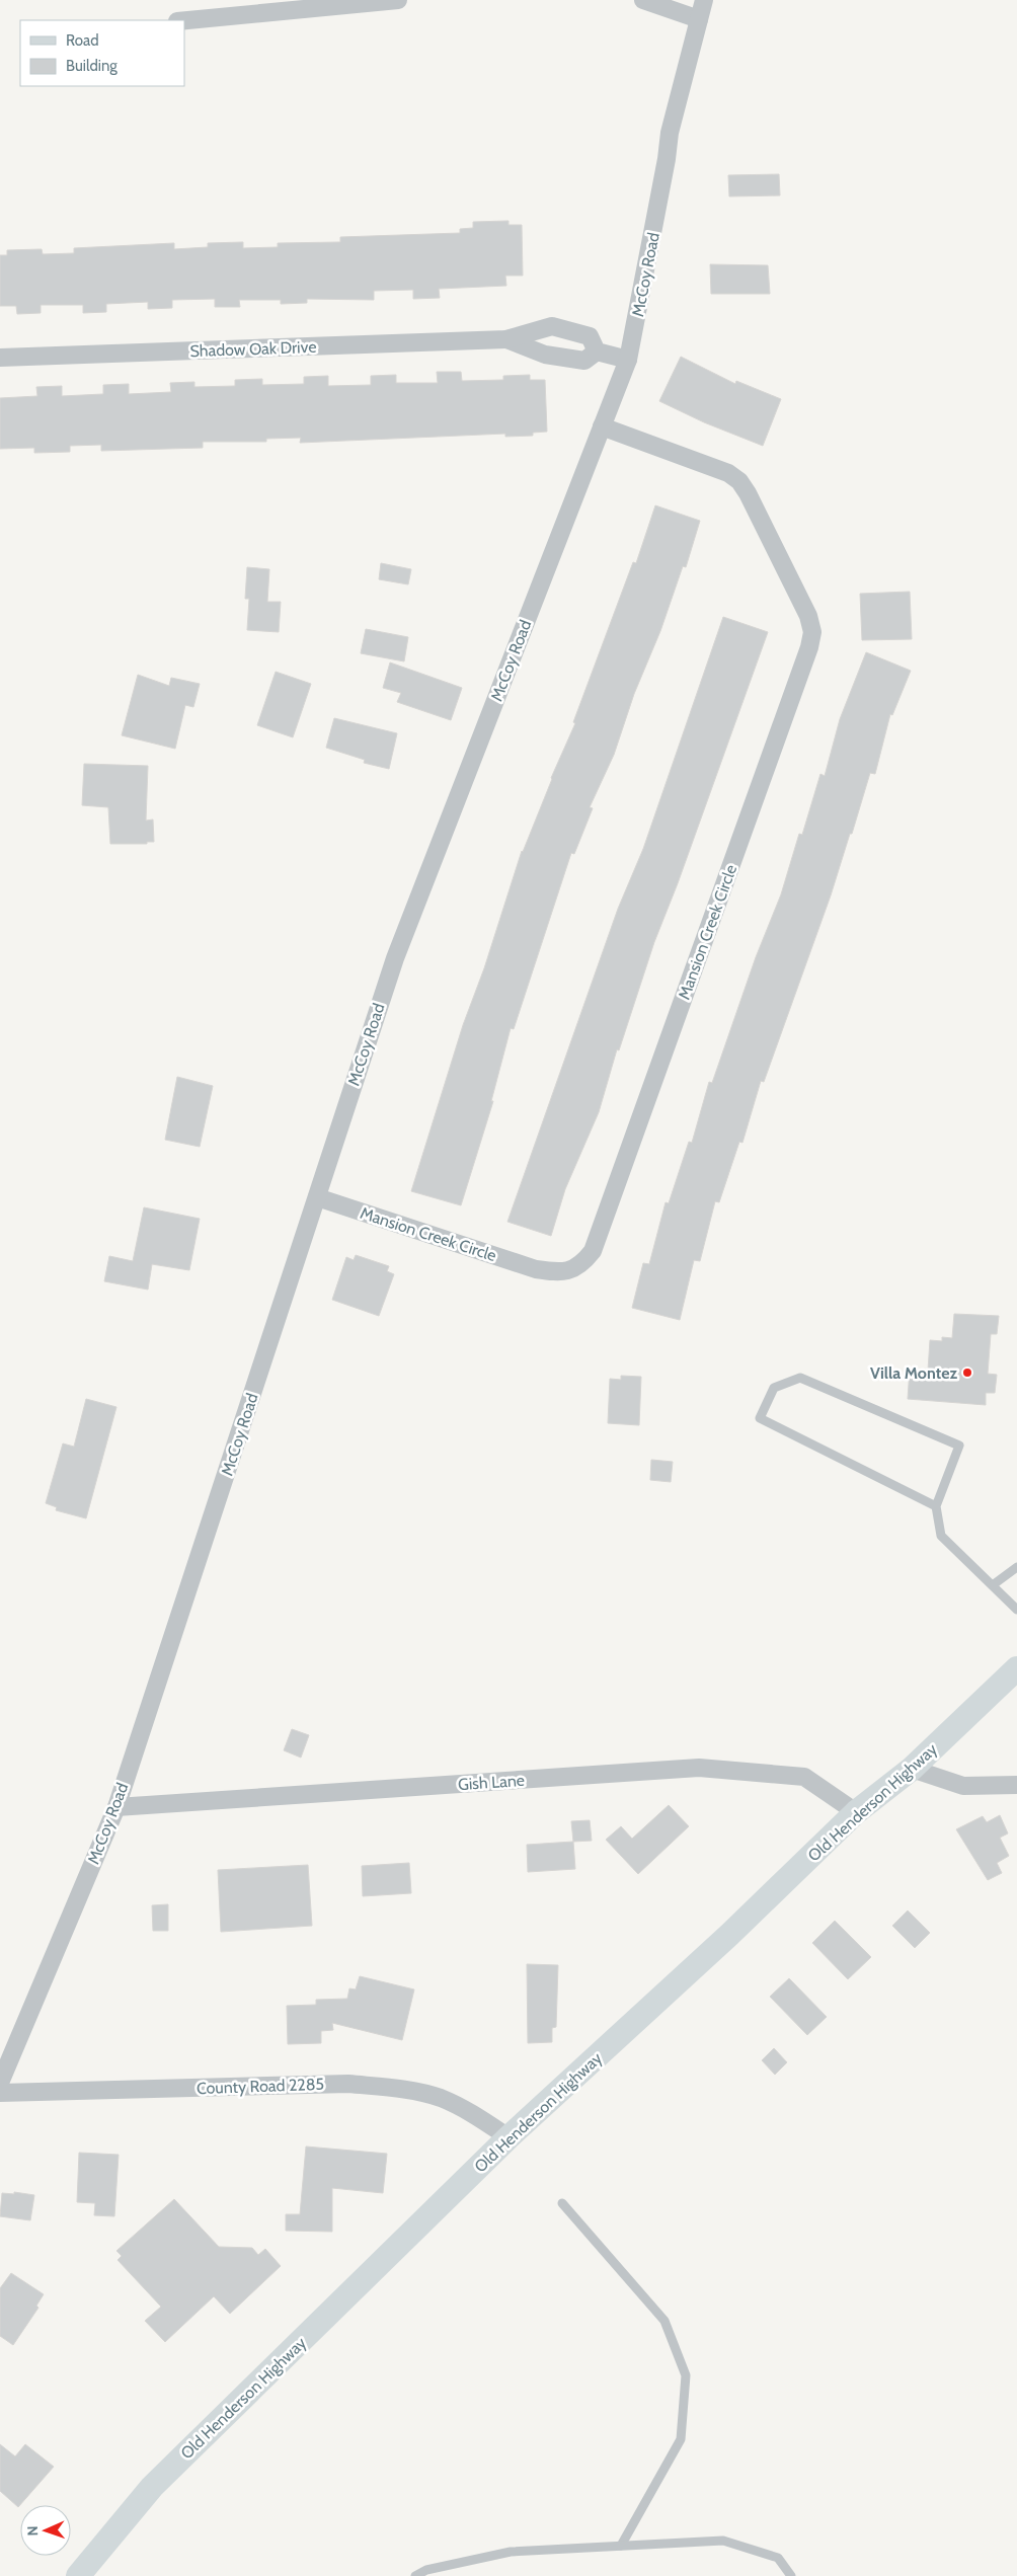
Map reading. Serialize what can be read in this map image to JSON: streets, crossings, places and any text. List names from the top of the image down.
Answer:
{
  "streets": {
    "main road": ["Old Henderson Highway"],
    "street": [
      "McCoy Road",
      "Shadow Oak Drive",
      "Mansion Creek Circle",
      "Gish Lane",
      "County Road 2285"
    ]
  },
  "crossings": [
    ["McCoy Road", "Mansion Creek Circle"],
    ["McCoy Road", "Gish Lane"],
    ["Gish Lane", "Old Henderson Highway"],
    ["Old Henderson Highway", "County Road 2285"]
  ],
  "places": ["Villa Montez"],
  "legend": ["Road", "Building"],
  "north": "left"
}
